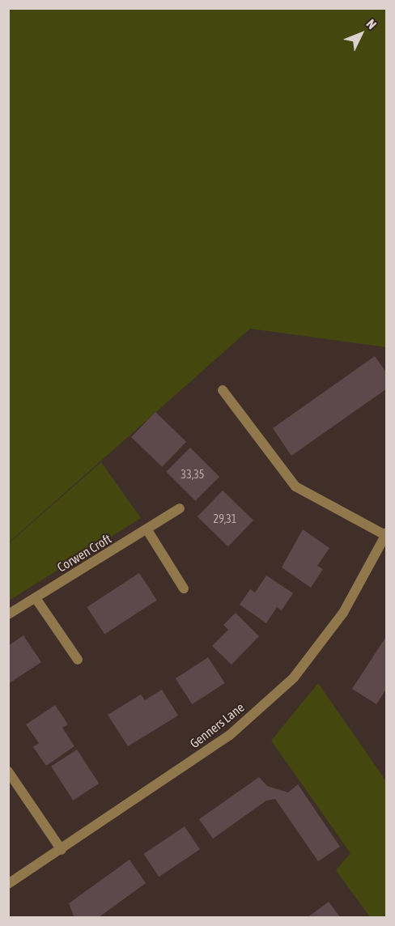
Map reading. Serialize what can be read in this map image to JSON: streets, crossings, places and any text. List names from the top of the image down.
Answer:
{
  "streets": {
    "street": ["Corwen Croft", "Genners Lane"]
  },
  "house_numbers": ["33,35", "29,31"],
  "north": "top right"
}
